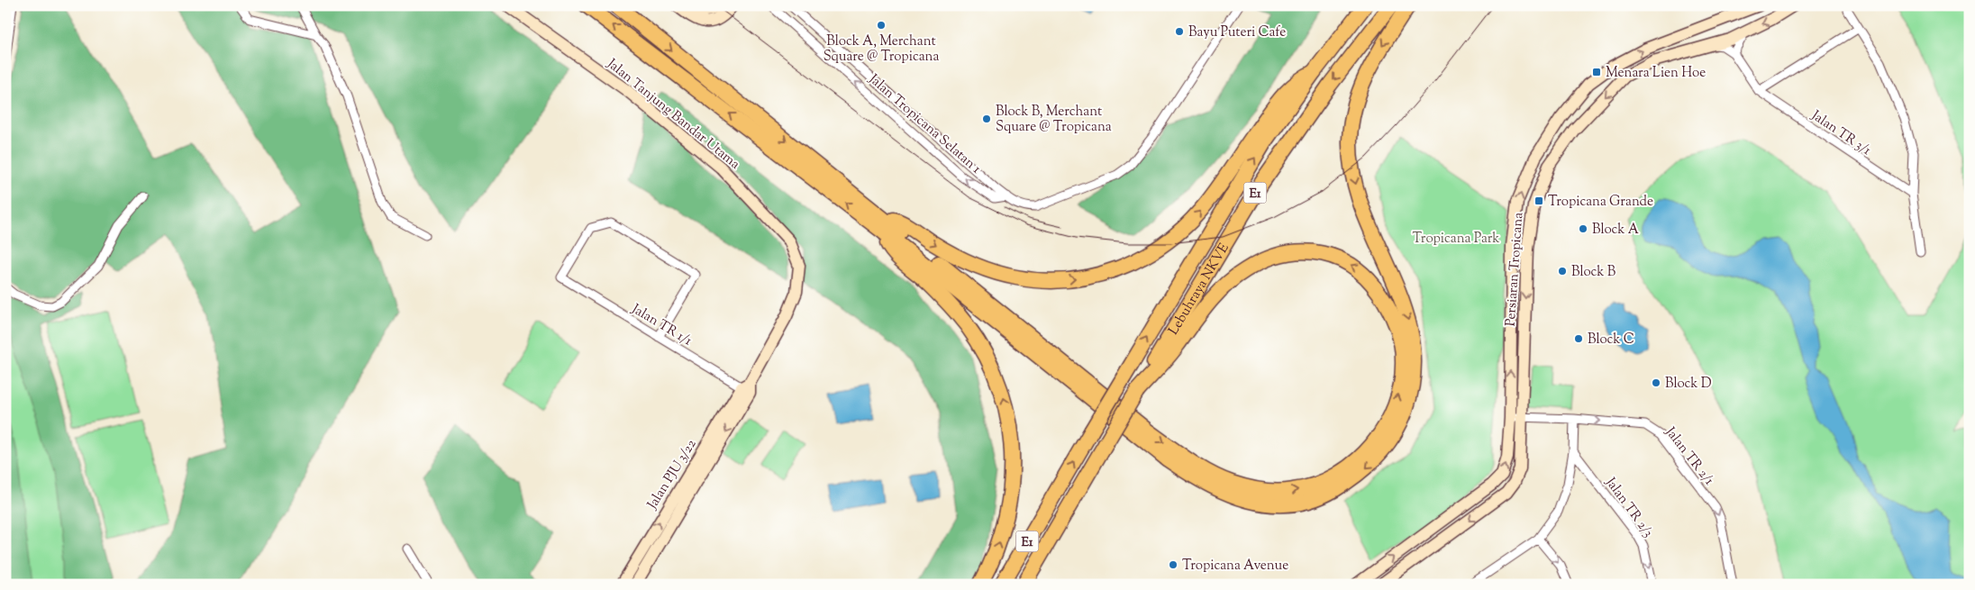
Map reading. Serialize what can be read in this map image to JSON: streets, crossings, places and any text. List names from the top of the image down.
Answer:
{
  "streets": {
    "highway": ["E1", "Lebuhraya NKVE"],
    "main road": ["Jalan Tanjung Bandar Utama", "Persiaran Tropicana", "Jalan PJU 3/22"],
    "street": [
      "Jalan Tropicana Selatan 1",
      "Jalan TR 3/1",
      "Jalan TR 1/1",
      "Jalan TR 2/1",
      "Jalan TR 2/3"
    ]
  },
  "crossings": [
    ["Jalan Tanjung Bandar Utama", "Jalan PJU 3/22"],
    ["Persiaran Tropicana", "Jalan TR 2/1"],
    ["Jalan TR 1/1", "Jalan PJU 3/22"]
  ],
  "one_way": ["Jalan TR 2/1", "Jalan TR 2/3"],
  "parks": ["Tropicana Park"],
  "places": {
    "other": [
      "Block A, Merchant Square @ Tropicana",
      "Bayu Puteri Cafe",
      "Block B, Merchant Square @ Tropicana",
      "Block A",
      "Block B",
      "Block C",
      "Block D",
      "Tropicana Avenue"
    ],
    "transit": ["Menara Lien Hoe", "Tropicana Grande"]
  }
}
